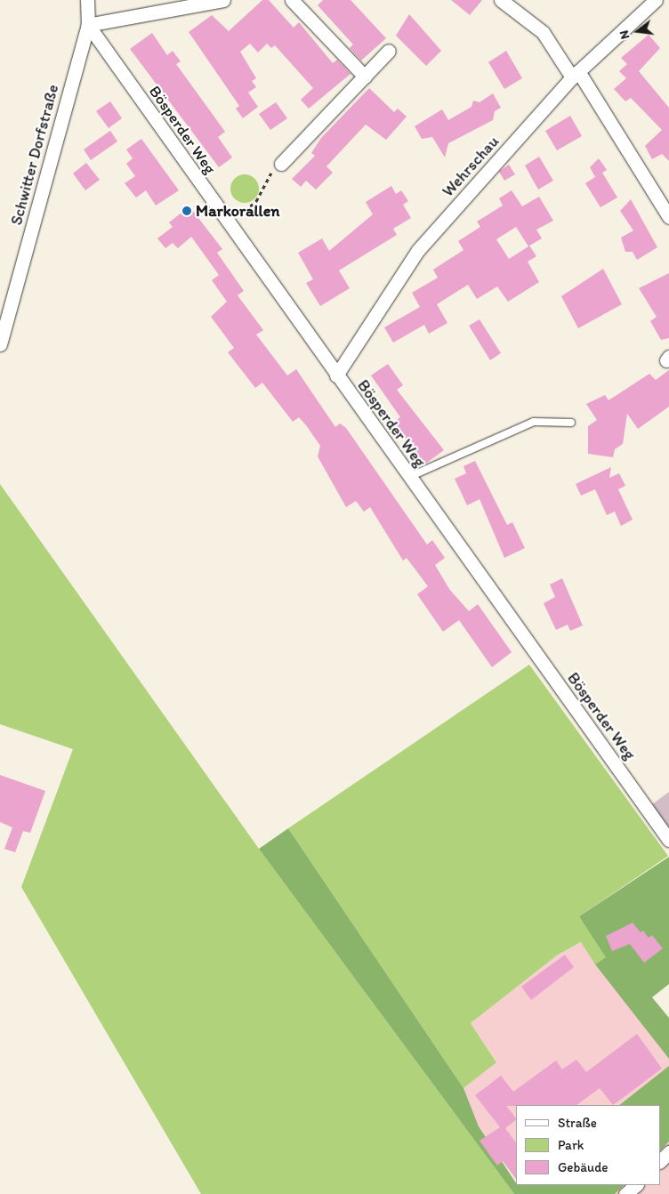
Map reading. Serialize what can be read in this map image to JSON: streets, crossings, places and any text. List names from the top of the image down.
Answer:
{
  "streets": {
    "street": ["Bösperder Weg", "Schwitter Dorfstraße", "Wehrschau"]
  },
  "crossings": [
    ["Bösperder Weg", "Schwitter Dorfstraße"],
    ["Bösperder Weg", "Wehrschau"]
  ],
  "places": ["Markorallen"],
  "legend": ["Straße", "Park", "Gebäude"],
  "north": "left"
}
